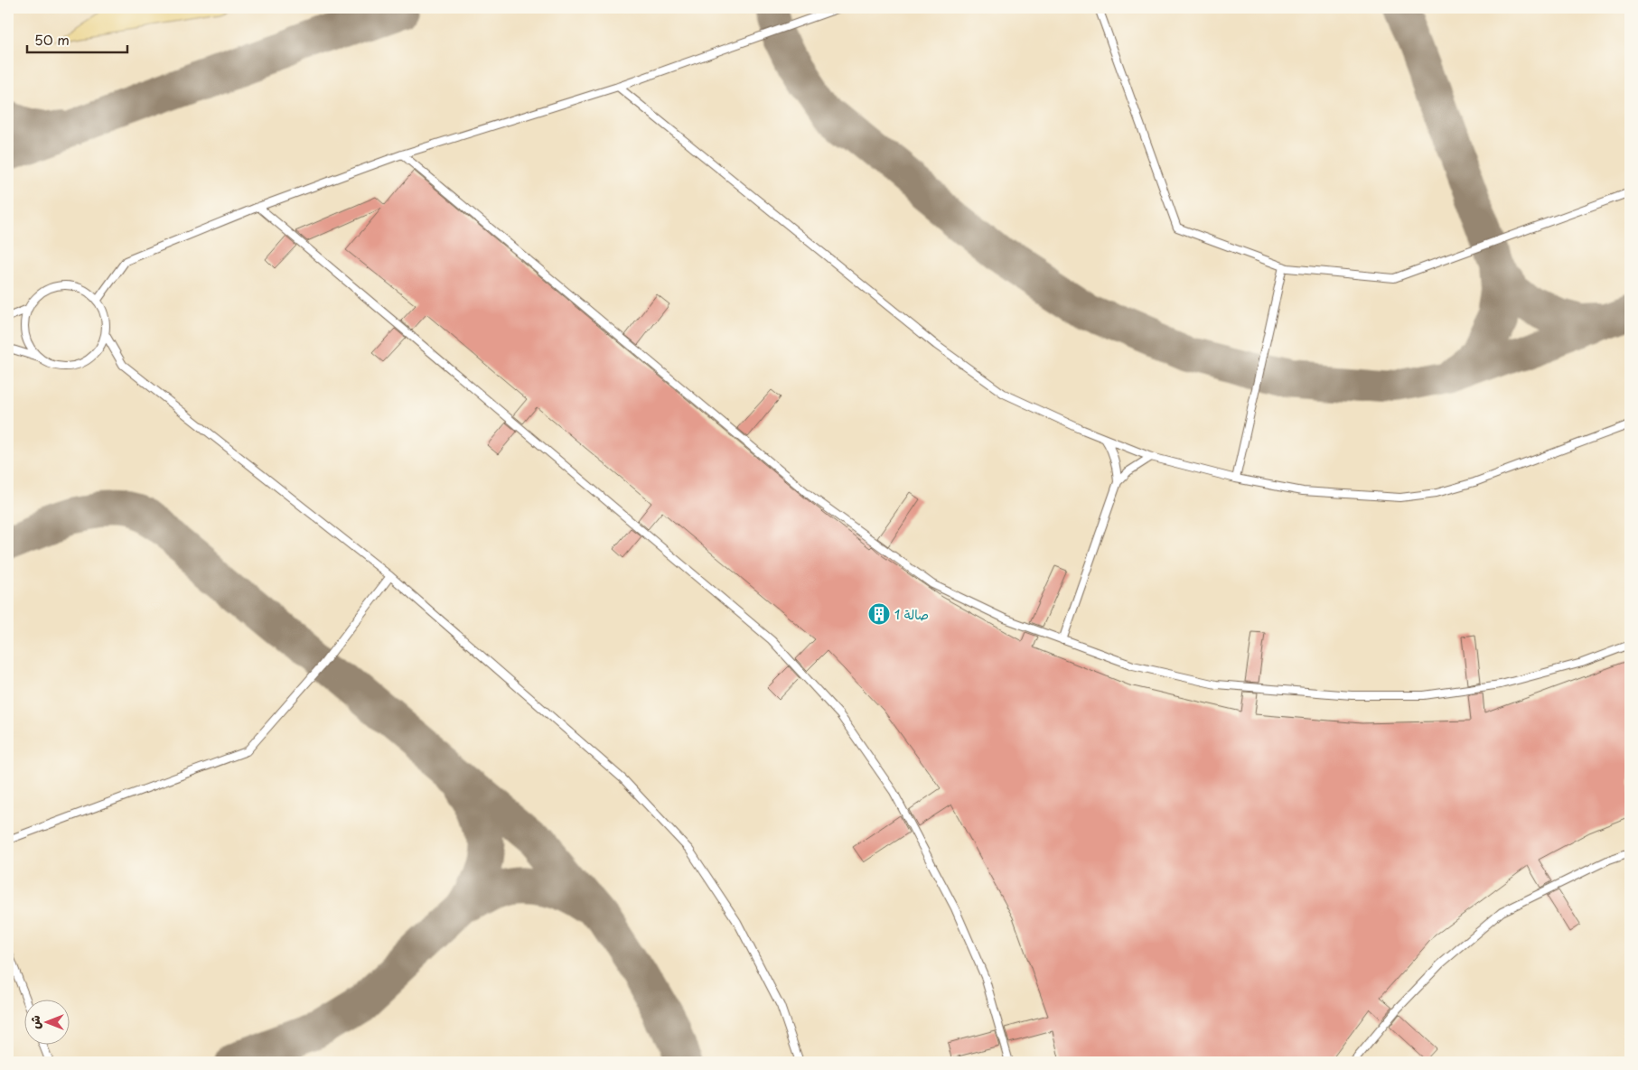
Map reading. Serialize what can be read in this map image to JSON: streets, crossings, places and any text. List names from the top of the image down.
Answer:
{
  "places": {
    "building": ["صالة 1"]
  },
  "scale_bar": "50 m",
  "north": "left"
}
